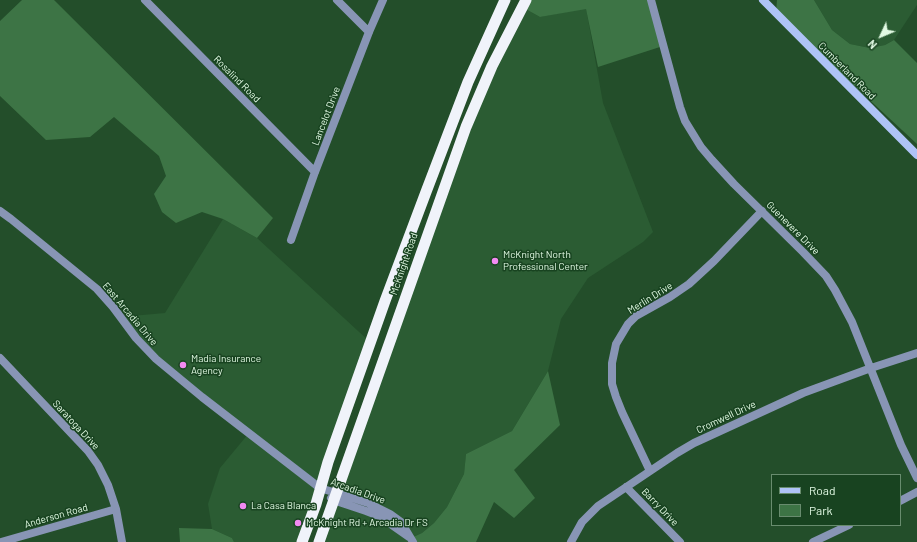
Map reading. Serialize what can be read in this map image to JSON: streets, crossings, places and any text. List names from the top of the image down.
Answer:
{
  "streets": {
    "highway": ["McKnight Road"],
    "main road": ["Cumberland Road"],
    "street": [
      "Rosalind Road",
      "Lancelot Drive",
      "Guenevere Drive",
      "Merlin Drive",
      "East Arcadia Drive",
      "Cromwell Drive",
      "Saratoga Drive",
      "Arcadia Drive",
      "Barry Drive",
      "Anderson Road"
    ]
  },
  "crossings": [
    ["Rosalind Road", "Lancelot Drive"],
    ["Guenevere Drive", "Merlin Drive"],
    ["Guenevere Drive", "Cromwell Drive"],
    ["McKnight Road", "East Arcadia Drive"],
    ["McKnight Road", "Arcadia Drive"],
    ["Merlin Drive", "Cromwell Drive"],
    ["East Arcadia Drive", "Arcadia Drive"],
    ["Cromwell Drive", "Barry Drive"],
    ["Saratoga Drive", "Anderson Road"]
  ],
  "places": [
    "McKnight North Professional Center",
    "Madia Insurance Agency",
    "La Casa Blanca",
    "McKnight Rd + Arcadia Dr FS"
  ],
  "legend": ["Road", "Park"],
  "north": "bottom left"
}
